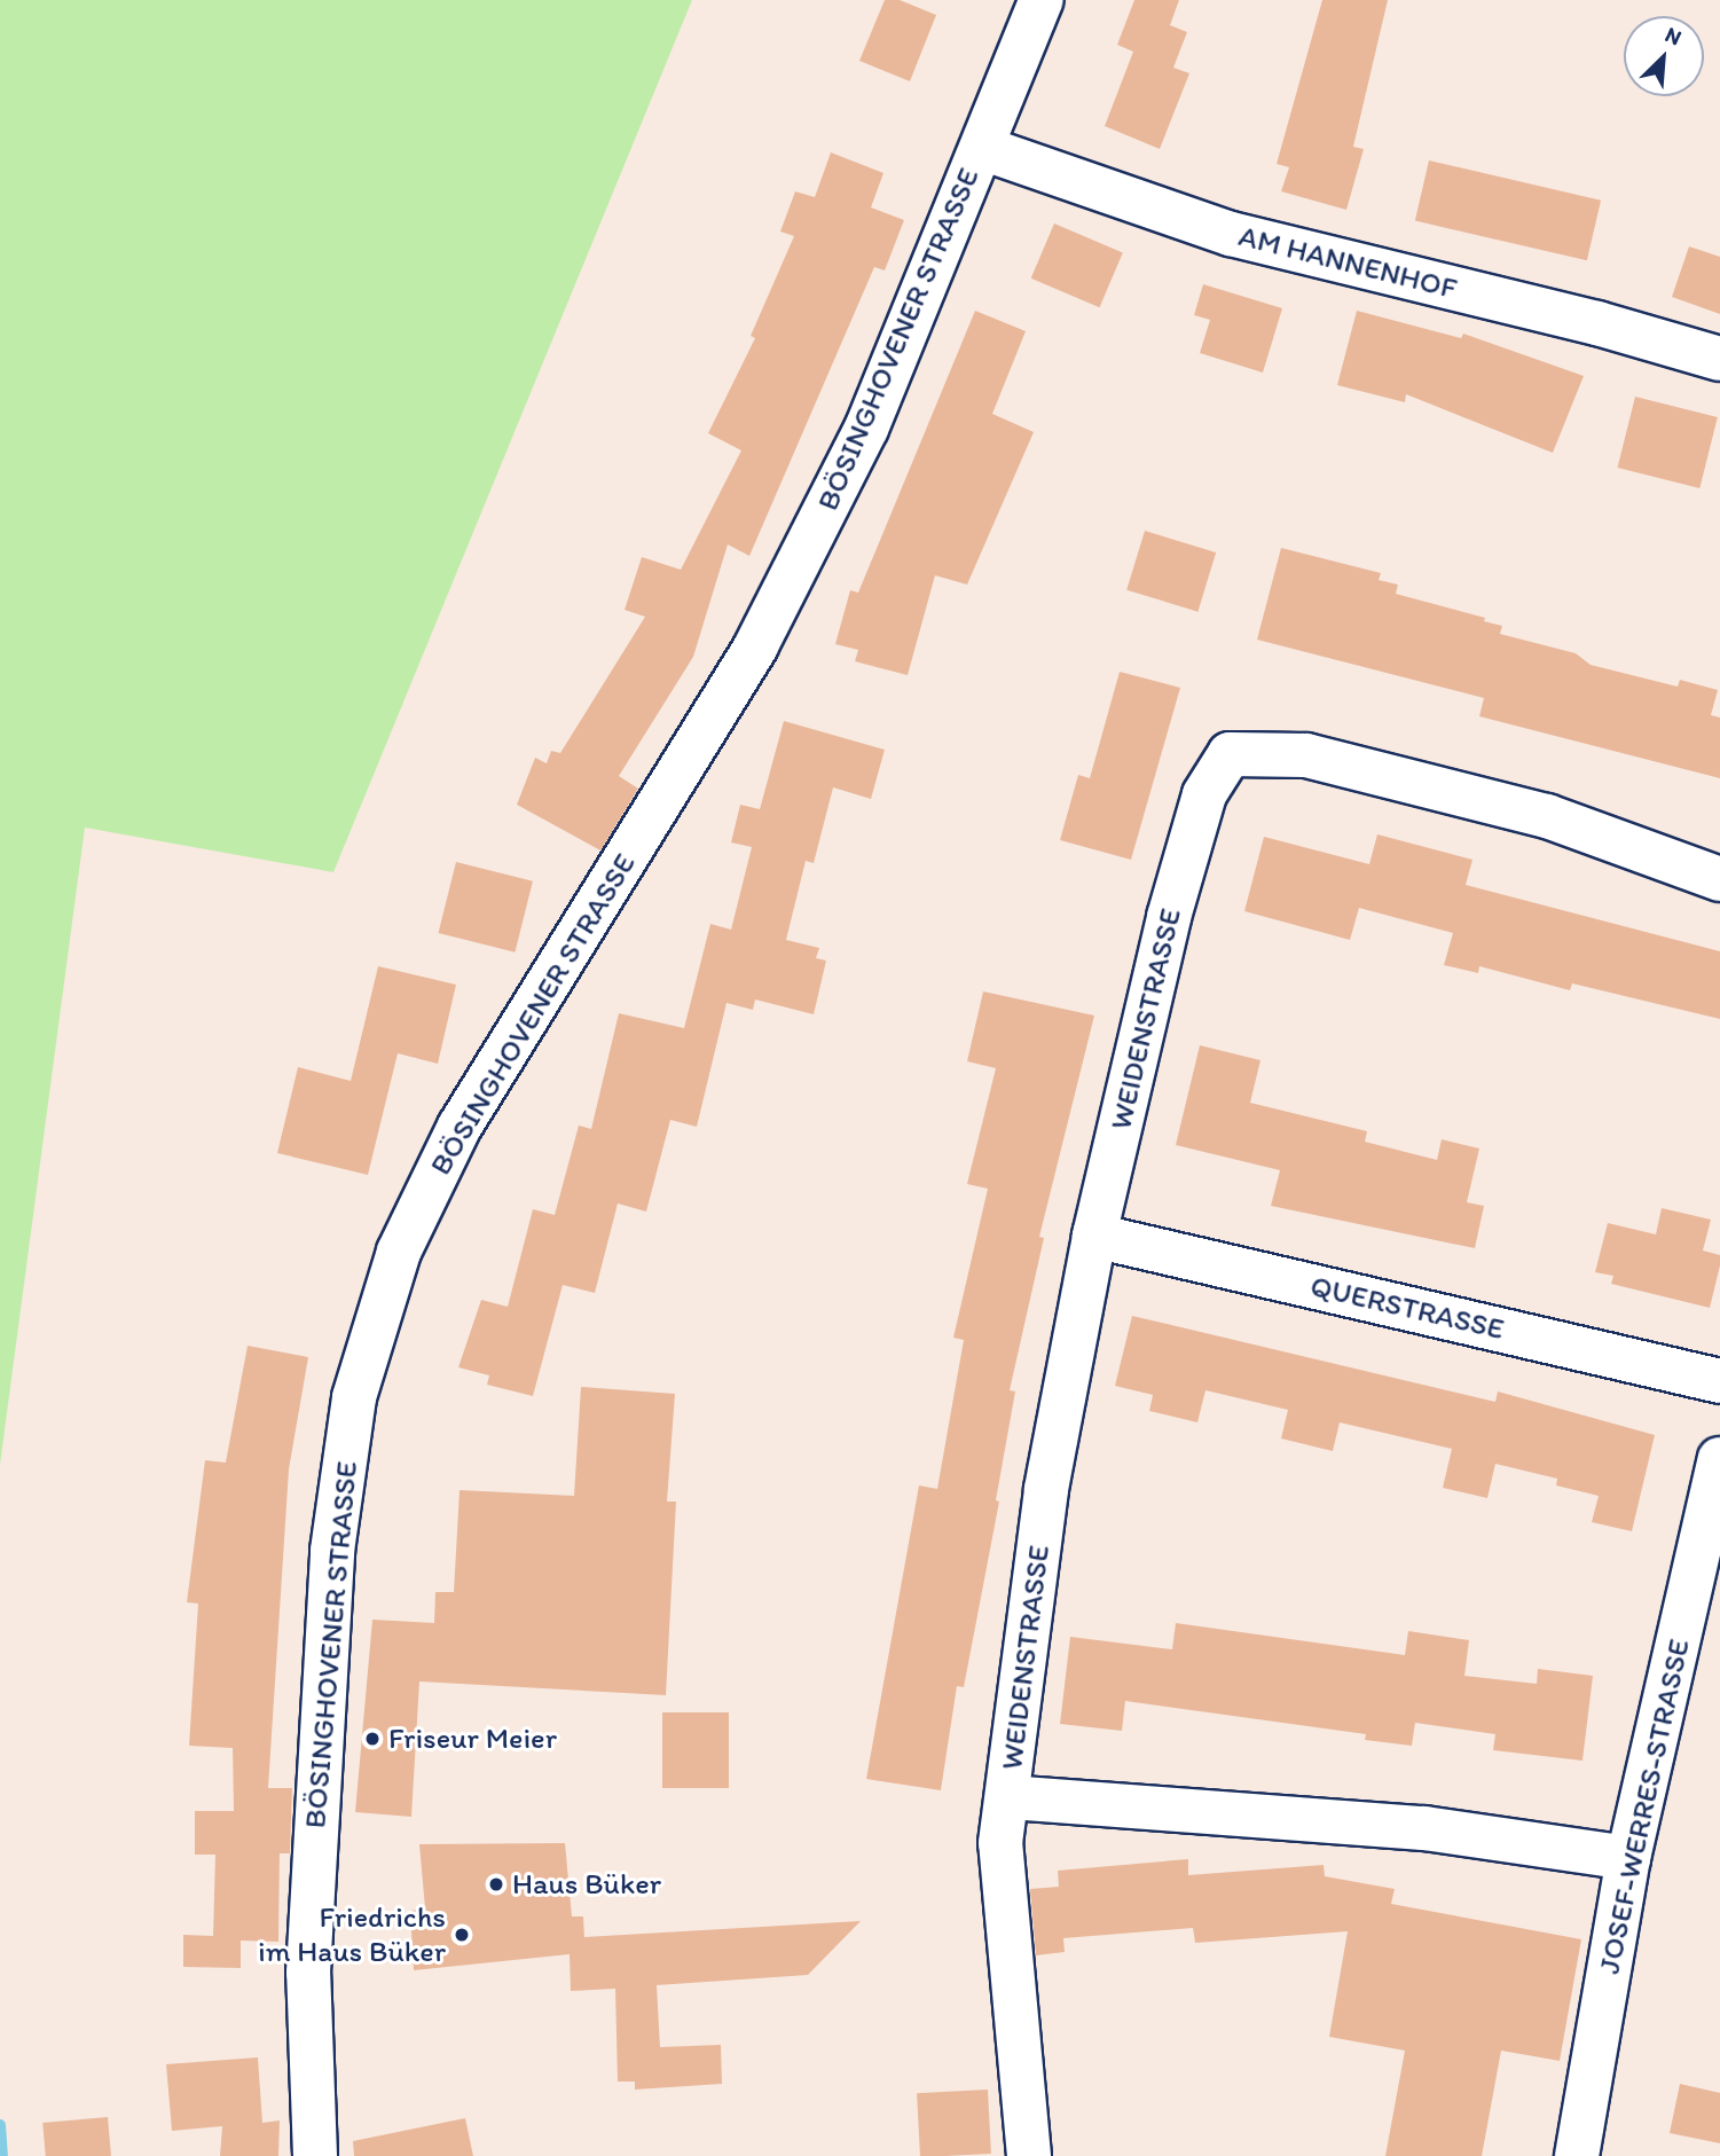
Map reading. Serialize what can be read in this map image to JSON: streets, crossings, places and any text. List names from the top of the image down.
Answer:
{
  "streets": {
    "street": [
      "AM HANNENHOF",
      "BÖSINGHOVENER STRASSE",
      "WEIDENSTRASSE",
      "QUERSTRASSE",
      "JOSEF-WERRES-STRASSE"
    ]
  },
  "crossings": [
    ["AM HANNENHOF", "BÖSINGHOVENER STRASSE"],
    ["WEIDENSTRASSE", "QUERSTRASSE"],
    ["WEIDENSTRASSE", "JOSEF-WERRES-STRASSE"]
  ],
  "places": ["Friseur Meier", "Haus Büker", "Friedrichs im Haus Büker"],
  "north": "top right"
}
